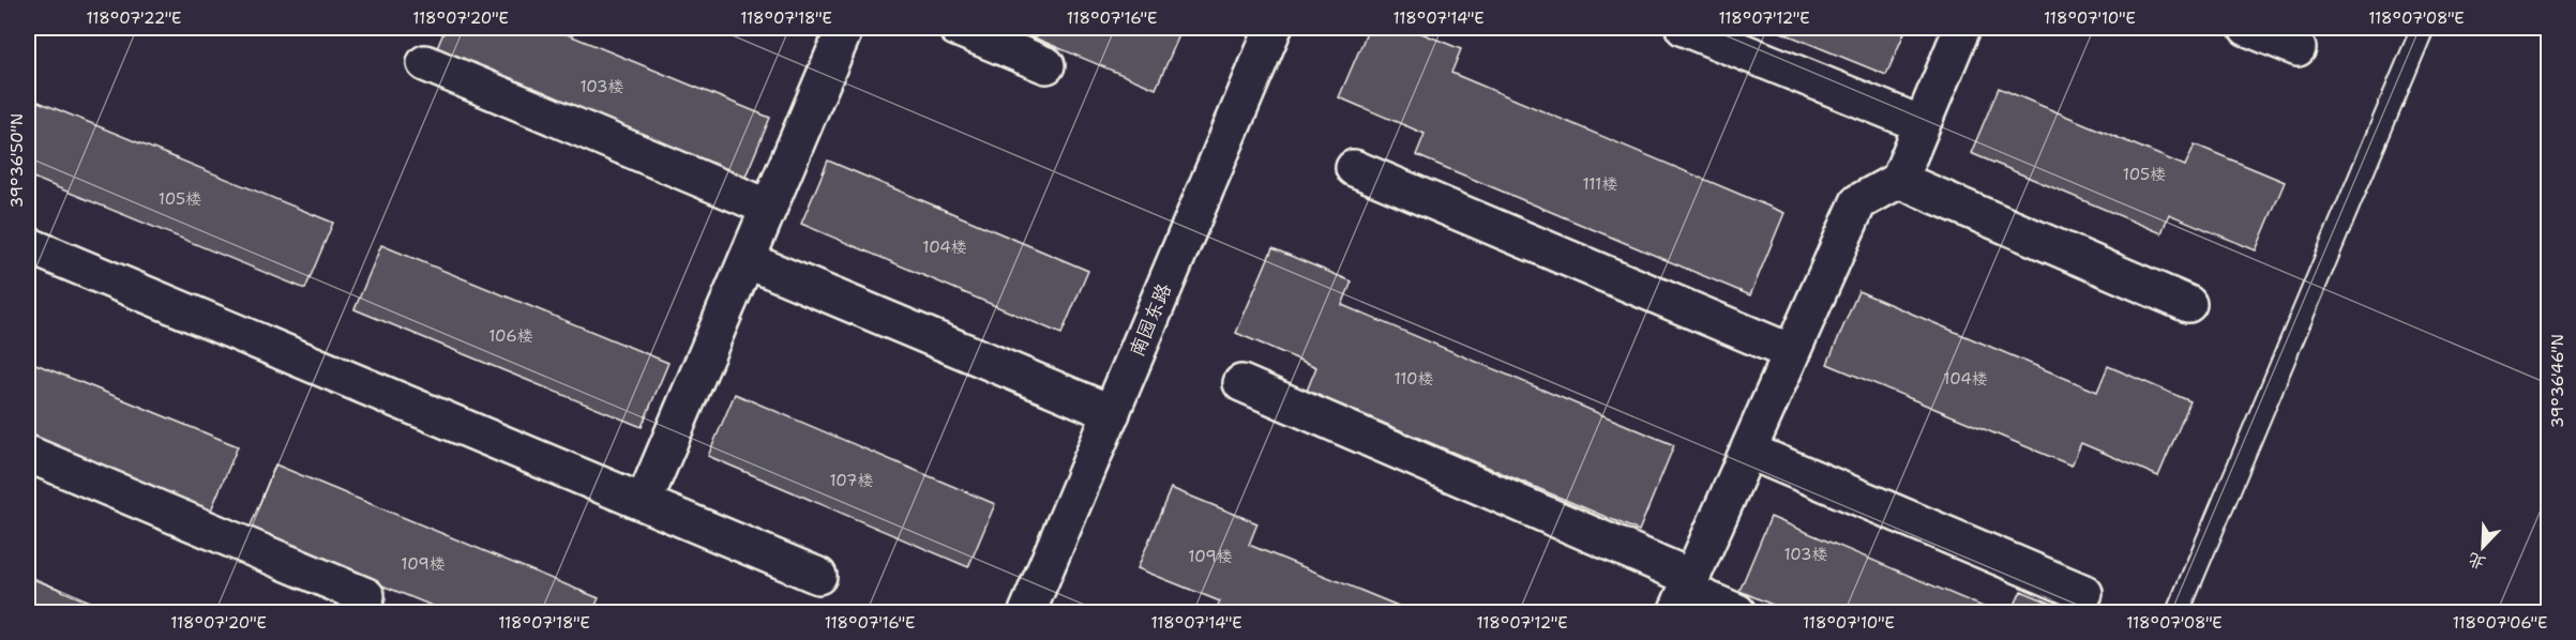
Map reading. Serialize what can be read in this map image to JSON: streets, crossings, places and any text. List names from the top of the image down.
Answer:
{
  "streets": {
    "street": ["南园东路"]
  },
  "house_numbers": [
    "103楼",
    "105楼",
    "111楼",
    "105楼",
    "104楼",
    "106楼",
    "110楼",
    "104楼",
    "107楼",
    "103楼",
    "109楼",
    "109楼"
  ],
  "north": "bottom left",
  "coordinates": [
    "118°07'22\"E",
    "118°07'20\"E",
    "118°07'18\"E",
    "118°07'16\"E",
    "118°07'14\"E",
    "118°07'12\"E",
    "118°07'10\"E",
    "118°07'08\"E",
    "39°36'50\"N",
    "39°36'46\"N",
    "118°07'06\"E"
  ]
}
